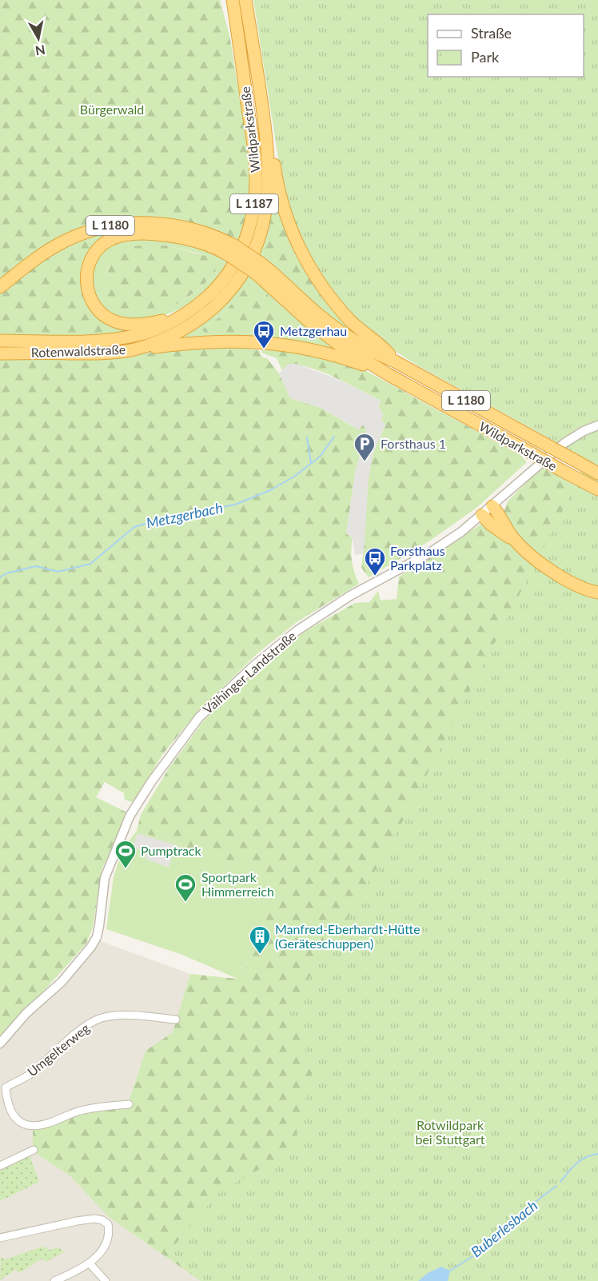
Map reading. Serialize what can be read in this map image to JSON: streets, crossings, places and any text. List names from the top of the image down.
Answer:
{
  "streets": {
    "highway": [
      "Wildparkstraße",
      "L 1187",
      "L 1180",
      "Rotenwaldstraße"
    ],
    "street": ["Vaihinger Landstraße", "Umgelterweg"]
  },
  "crossings": [
    ["Wildparkstraße", "L 1187"],
    ["Wildparkstraße", "L 1180"],
    ["Wildparkstraße", "Rotenwaldstraße"],
    ["L 1187", "L 1180"],
    ["L 1187", "Rotenwaldstraße"],
    ["L 1180", "Rotenwaldstraße"]
  ],
  "water": ["Metzgerbach", "Buberlesbach"],
  "parks": ["Bürgerwald", "Rotwildpark bei Stuttgart"],
  "places": {
    "bus stop": ["Metzgerhau", "Forsthaus Parkplatz"],
    "parking": ["Forsthaus 1"],
    "sports": ["Pumptrack", "Sportpark Himmerreich"],
    "building": ["Manfred-Eberhardt-Hütte (Geräteschuppen)"]
  },
  "legend": ["Straße", "Park"],
  "north": "bottom"
}
